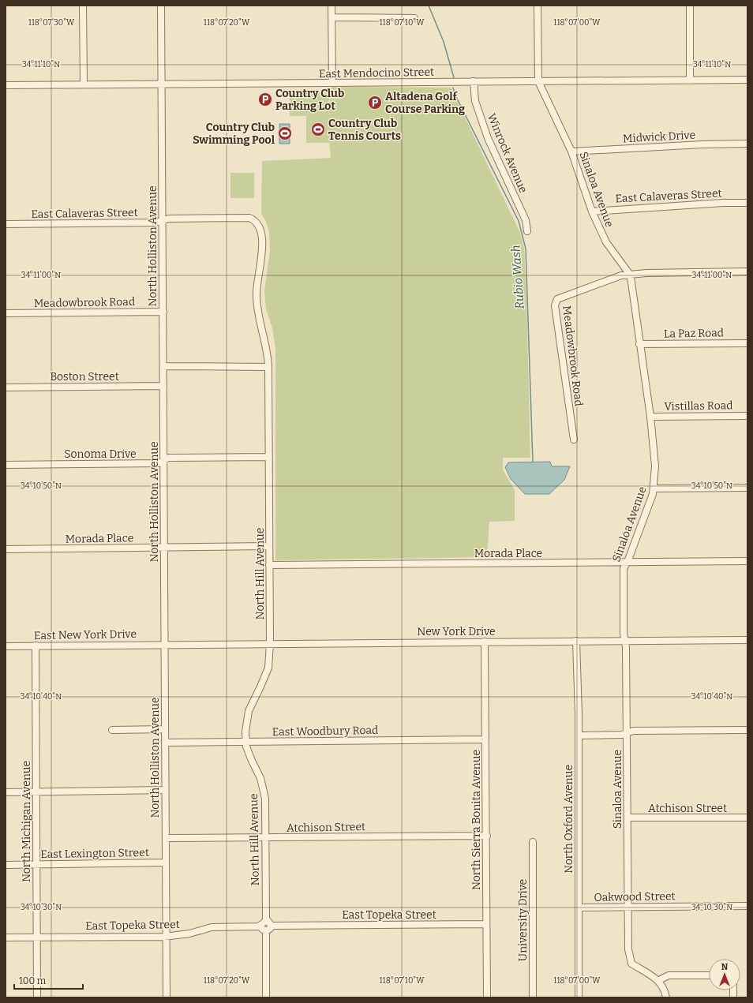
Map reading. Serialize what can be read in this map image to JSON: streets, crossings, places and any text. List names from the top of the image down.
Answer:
{
  "streets": {
    "street": [
      "East Mendocino Street",
      "Midwick Drive",
      "Winrock Avenue",
      "Sinaloa Avenue",
      "East Calaveras Street",
      "North Holliston Avenue",
      "Meadowbrook Road",
      "La Paz Road",
      "Boston Street",
      "Vistillas Road",
      "Sonoma Drive",
      "Morada Place",
      "North Hill Avenue",
      "New York Drive",
      "East New York Drive",
      "East Woodbury Road",
      "Atchison Street",
      "North Oxford Avenue",
      "North Sierra Bonita Avenue",
      "North Michigan Avenue",
      "East Lexington Street",
      "Oakwood Street",
      "East Topeka Street",
      "University Drive"
    ]
  },
  "crossings": [
    ["East Mendocino Street", "Winrock Avenue"],
    ["East Mendocino Street", "Sinaloa Avenue"],
    ["East Mendocino Street", "North Holliston Avenue"],
    ["Midwick Drive", "Sinaloa Avenue"],
    ["Sinaloa Avenue", "East Calaveras Street"],
    ["Sinaloa Avenue", "Meadowbrook Road"],
    ["Sinaloa Avenue", "La Paz Road"],
    ["Sinaloa Avenue", "Vistillas Road"],
    ["Sinaloa Avenue", "Morada Place"],
    ["Sinaloa Avenue", "New York Drive"],
    ["Sinaloa Avenue", "Atchison Street"],
    ["Sinaloa Avenue", "Oakwood Street"],
    ["East Calaveras Street", "North Holliston Avenue"],
    ["East Calaveras Street", "North Hill Avenue"],
    ["North Holliston Avenue", "Meadowbrook Road"],
    ["North Holliston Avenue", "Boston Street"],
    ["North Holliston Avenue", "Sonoma Drive"],
    ["North Holliston Avenue", "Morada Place"],
    ["North Holliston Avenue", "New York Drive"],
    ["North Holliston Avenue", "East New York Drive"],
    ["North Holliston Avenue", "East Woodbury Road"],
    ["North Holliston Avenue", "Atchison Street"],
    ["North Holliston Avenue", "East Lexington Street"],
    ["North Holliston Avenue", "East Topeka Street"],
    ["Sonoma Drive", "North Hill Avenue"],
    ["Morada Place", "North Hill Avenue"],
    ["North Hill Avenue", "New York Drive"],
    ["North Hill Avenue", "East Woodbury Road"],
    ["North Hill Avenue", "Atchison Street"],
    ["North Hill Avenue", "East Topeka Street"],
    ["New York Drive", "East New York Drive"],
    ["New York Drive", "North Oxford Avenue"],
    ["New York Drive", "North Sierra Bonita Avenue"],
    ["East New York Drive", "North Michigan Avenue"],
    ["East Woodbury Road", "North Sierra Bonita Avenue"],
    ["Atchison Street", "North Sierra Bonita Avenue"],
    ["North Oxford Avenue", "Oakwood Street"],
    ["North Sierra Bonita Avenue", "East Topeka Street"],
    ["North Michigan Avenue", "East Lexington Street"],
    ["North Michigan Avenue", "East Topeka Street"]
  ],
  "water": ["Rubio Wash"],
  "places": {
    "parking": ["Country Club Parking Lot", "Altadena Golf Course Parking"],
    "sports": ["Country Club Tennis Courts", "Country Club Swimming Pool"]
  },
  "scale_bar": "100 m",
  "north": "top",
  "coordinates": [
    "118°07'30\"W",
    "118°07'20\"W",
    "118°07'10\"W",
    "118°07'00\"W",
    "34°11'10\"N",
    "34°11'00\"N",
    "34°10'50\"N",
    "34°10'40\"N",
    "34°10'30\"N"
  ]
}
